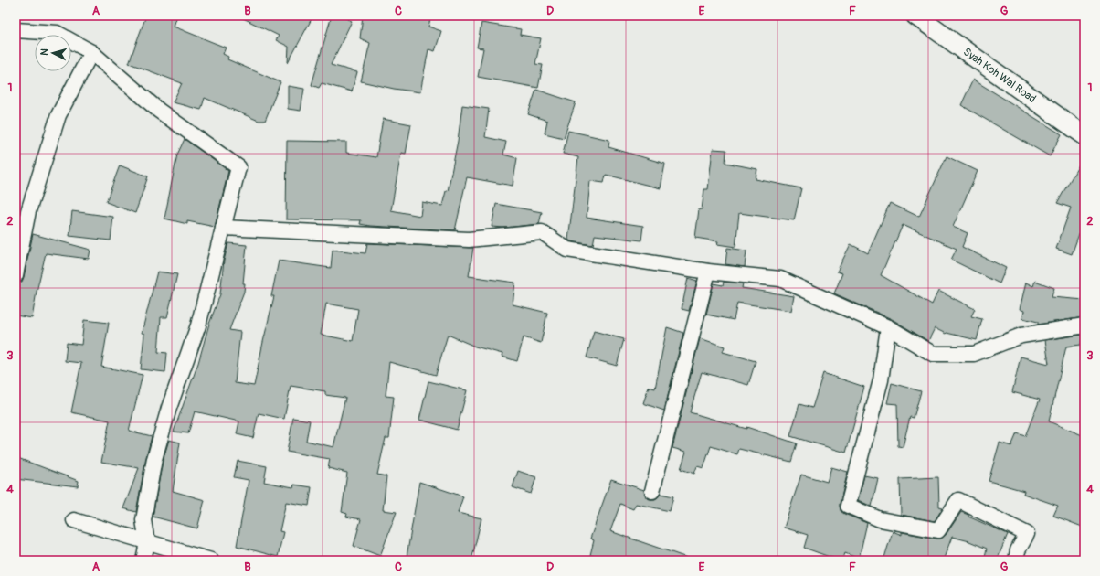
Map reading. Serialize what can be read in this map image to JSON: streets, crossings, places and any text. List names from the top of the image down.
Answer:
{
  "streets": {
    "street": ["Syah Koh Wal Road"]
  },
  "north": "left",
  "grid": {
    "columns": [
      "A",
      "B",
      "C",
      "D",
      "E",
      "F",
      "G"
    ],
    "rows": [
      "1",
      "2",
      "3",
      "4"
    ]
  }
}
